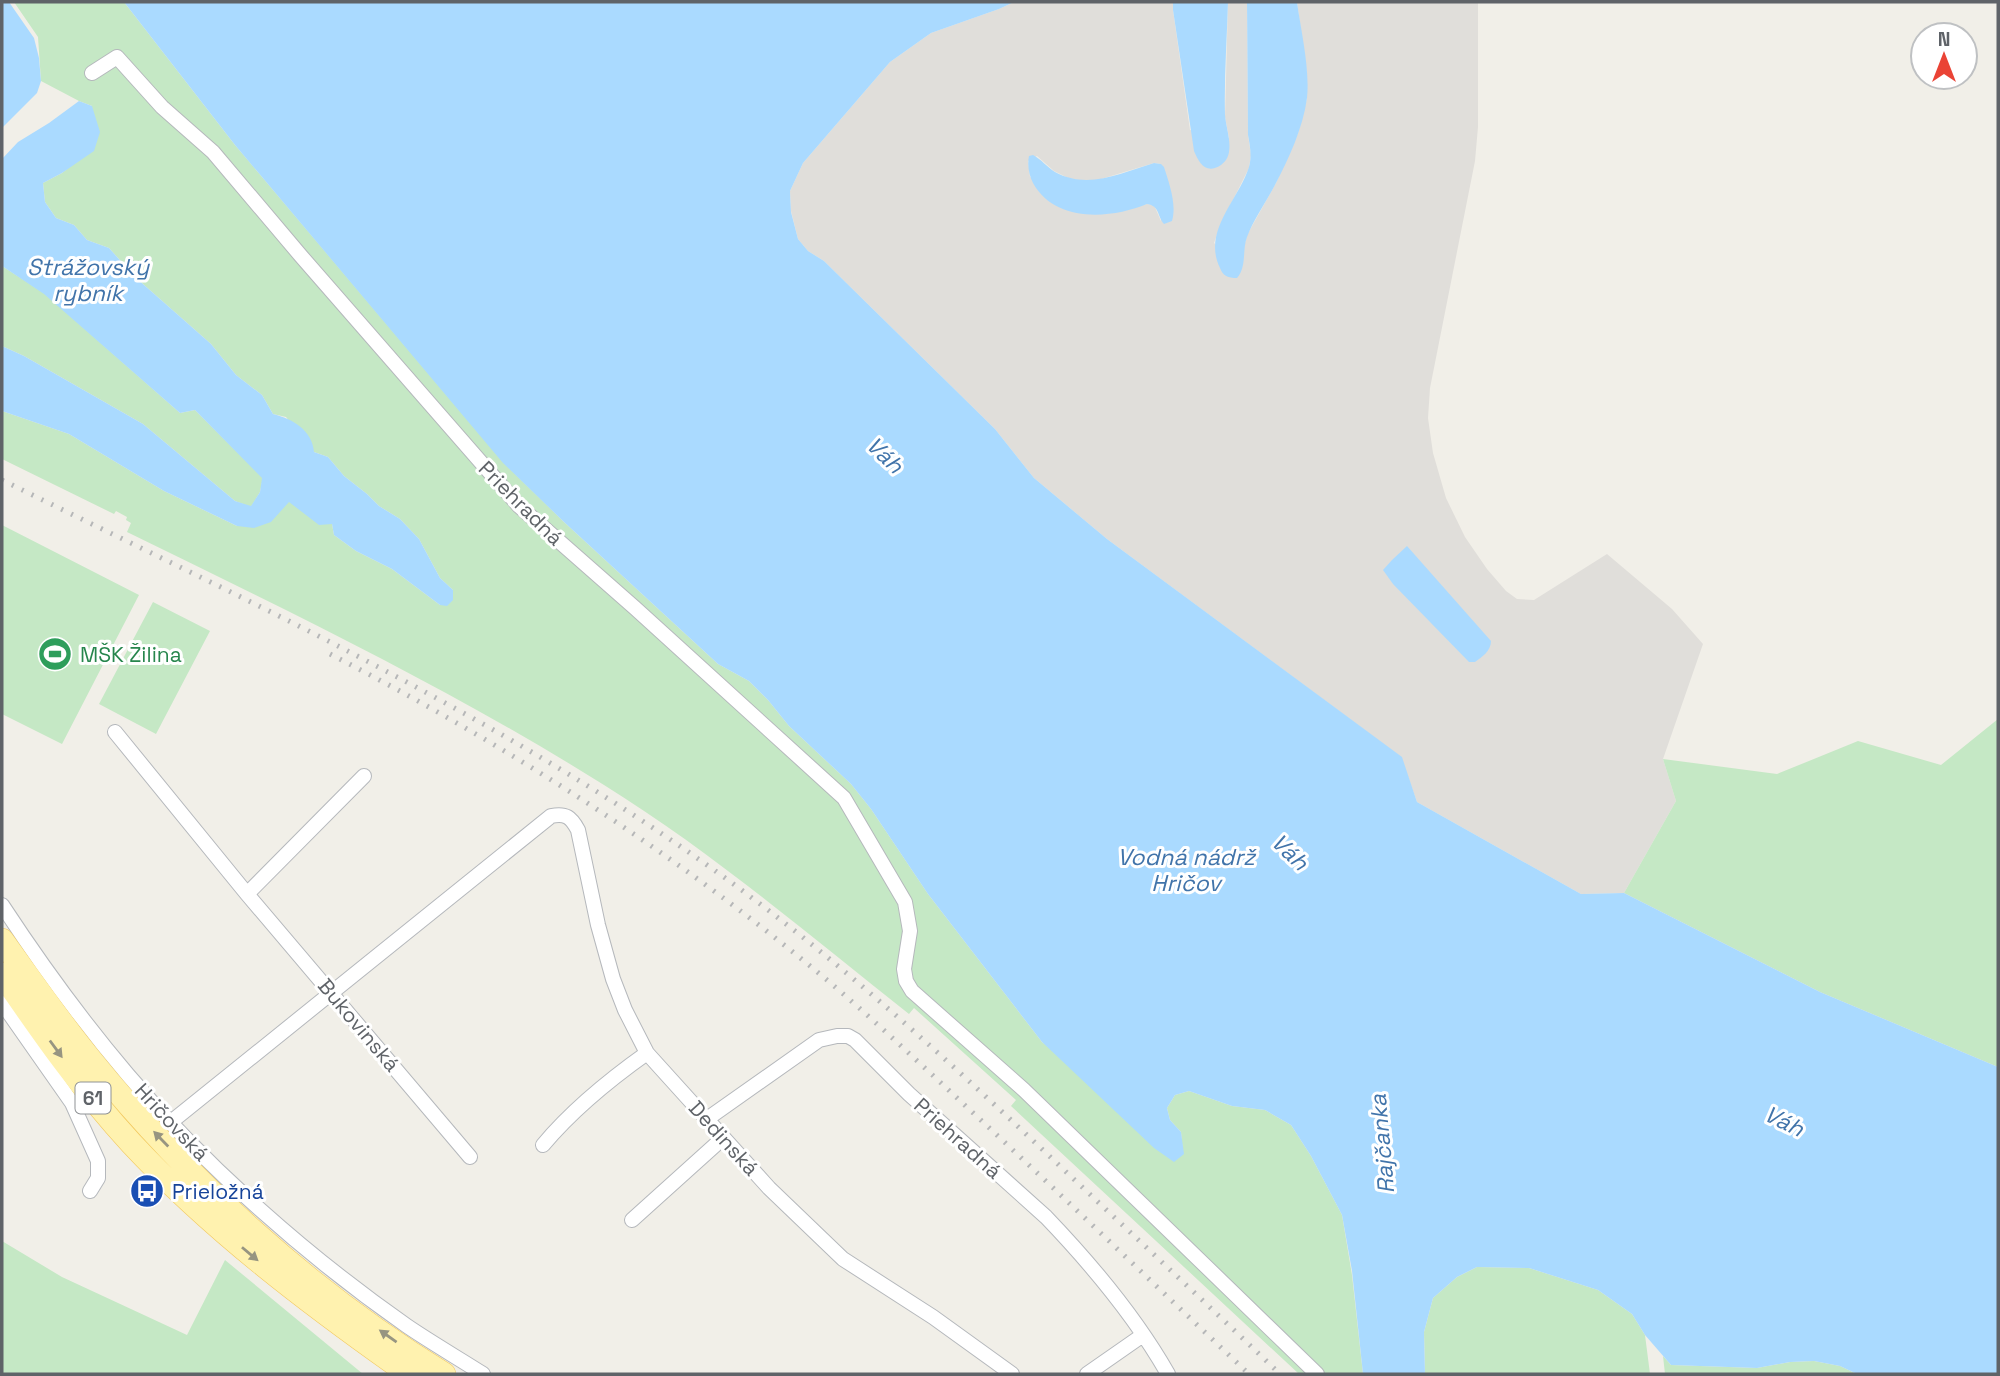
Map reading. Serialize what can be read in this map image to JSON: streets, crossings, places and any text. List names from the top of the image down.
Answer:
{
  "streets": {
    "main road": ["61", "Hričovská"],
    "street": ["Priehradná", "Bukovinská", "Dedinská"]
  },
  "crossings": [
    ["Priehradná", "Dedinská"],
    ["Bukovinská", "Dedinská"]
  ],
  "water": [
    "Strážovský rybník",
    "Váh",
    "Vodná nádrž Hričov",
    "Rajčanka"
  ],
  "places": {
    "sports": ["MŠK Žilina"],
    "bus stop": ["Prieložná"]
  },
  "north": "top"
}
